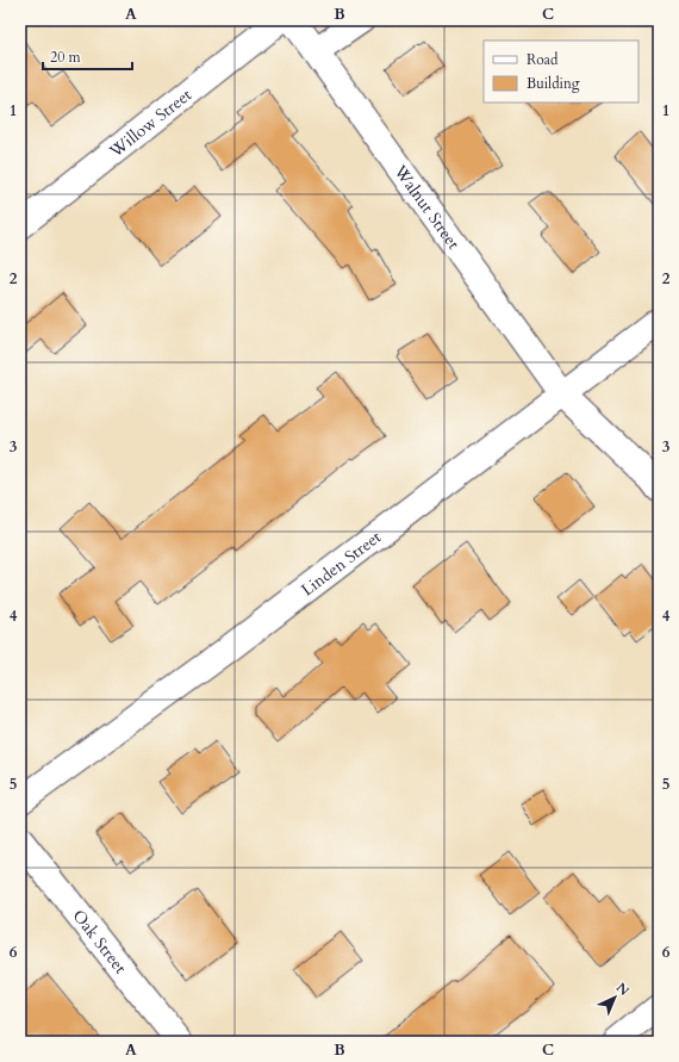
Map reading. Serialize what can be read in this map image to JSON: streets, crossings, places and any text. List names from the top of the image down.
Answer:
{
  "streets": {
    "street": [
      "Willow Street",
      "Walnut Street",
      "Linden Street",
      "Oak Street"
    ]
  },
  "crossings": [
    ["Walnut Street", "Linden Street"]
  ],
  "legend": ["Road", "Building"],
  "scale_bar": "20 m",
  "north": "top right",
  "grid": {
    "columns": ["A", "B", "C"],
    "rows": [
      "1",
      "2",
      "3",
      "4",
      "5",
      "6"
    ]
  }
}
